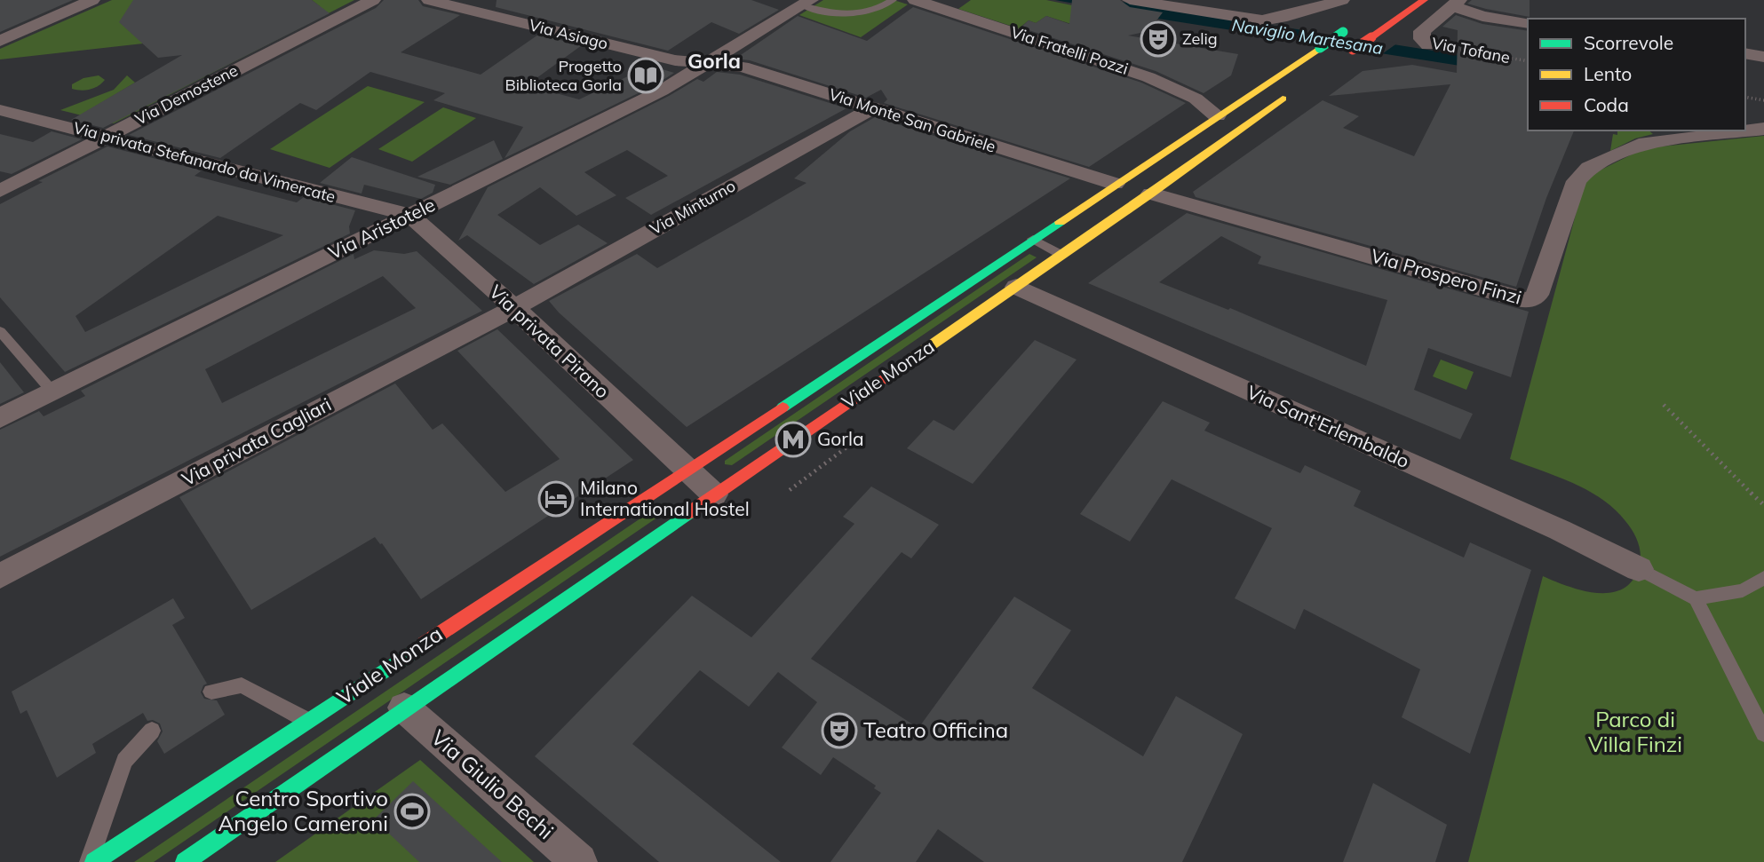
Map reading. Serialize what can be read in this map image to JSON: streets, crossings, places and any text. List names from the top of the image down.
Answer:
{
  "streets": {
    "main road": ["Viale Monza"],
    "street": [
      "Via Asiago",
      "Via Fratelli Pozzi",
      "Via Tofane",
      "Via Demostene",
      "Via Monte San Gabriele",
      "Via privata Stefanardo da Vimercate",
      "Via Minturno",
      "Via Aristotele",
      "Via Prospero Finzi",
      "Via privata Pirano",
      "Via Sant'Erlembaldo",
      "Via privata Cagliari",
      "Via Giulio Bechi"
    ]
  },
  "crossings": [
    ["Via Asiago", "Via Monte San Gabriele"],
    ["Via Asiago", "Via Aristotele"],
    ["Via Fratelli Pozzi", "Viale Monza"],
    ["Via Demostene", "Via privata Stefanardo da Vimercate"],
    ["Via Monte San Gabriele", "Via Minturno"],
    ["Via Monte San Gabriele", "Via Aristotele"],
    ["Via Monte San Gabriele", "Viale Monza"],
    ["Via privata Stefanardo da Vimercate", "Via Aristotele"],
    ["Via privata Stefanardo da Vimercate", "Via privata Pirano"],
    ["Via Minturno", "Via privata Pirano"],
    ["Via Minturno", "Via privata Cagliari"],
    ["Via Aristotele", "Via privata Pirano"],
    ["Via Prospero Finzi", "Viale Monza"],
    ["Via privata Pirano", "Viale Monza"],
    ["Via privata Pirano", "Via privata Cagliari"],
    ["Viale Monza", "Via Sant'Erlembaldo"],
    ["Viale Monza", "Via Giulio Bechi"]
  ],
  "districts": ["Gorla"],
  "water": ["Naviglio Martesana"],
  "parks": ["Parco di Villa Finzi"],
  "places": {
    "theatre": ["Zelig", "Teatro Officina"],
    "library": ["Progetto Biblioteca Gorla"],
    "metro station": ["Gorla"],
    "hotel": ["Milano International Hostel"],
    "sports": ["Centro Sportivo Angelo Cameroni"]
  },
  "legend": ["Scorrevole", "Lento", "Coda"]
}
